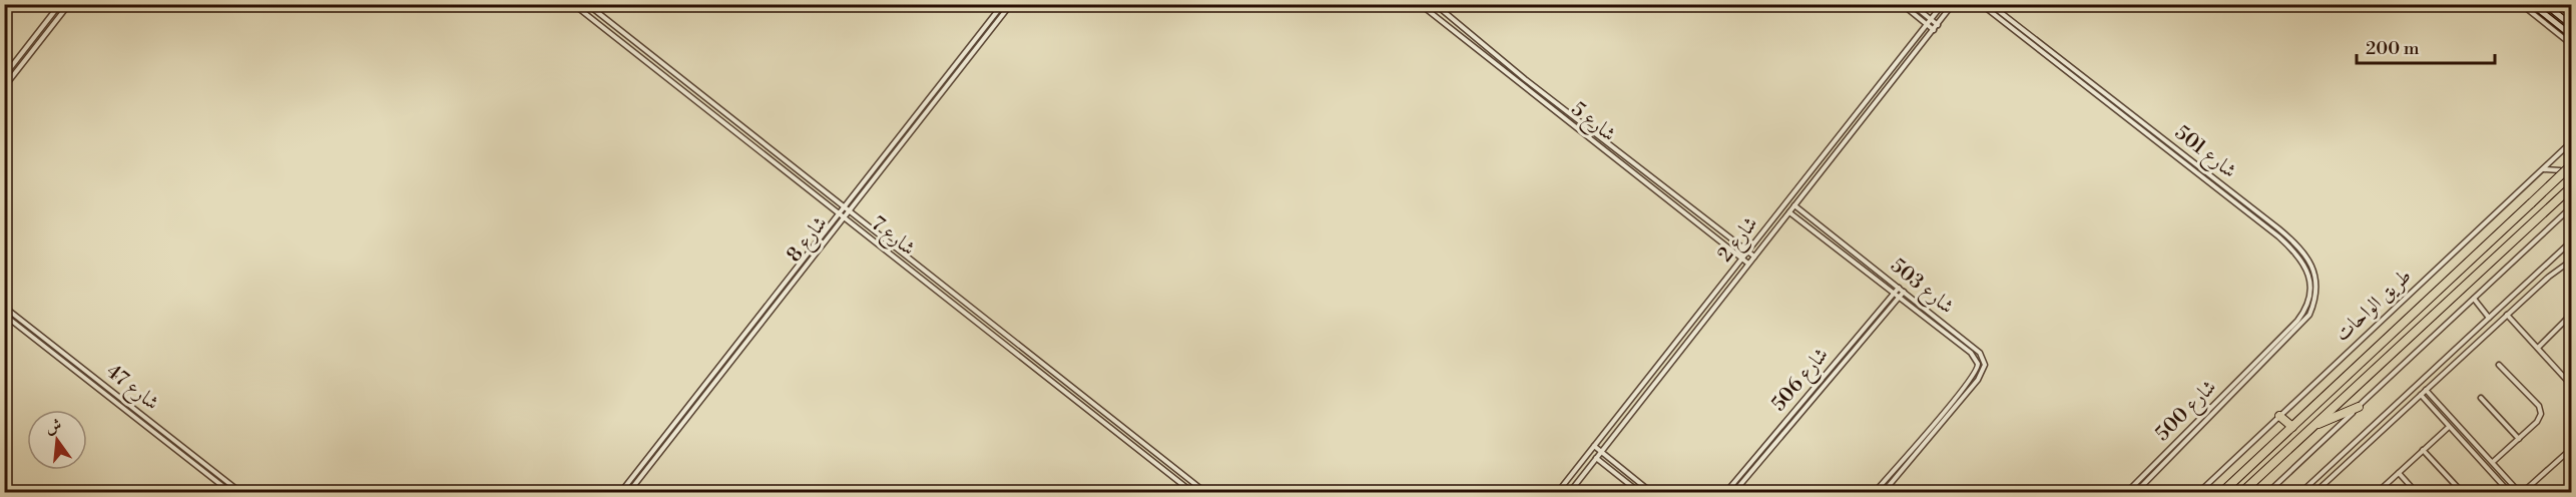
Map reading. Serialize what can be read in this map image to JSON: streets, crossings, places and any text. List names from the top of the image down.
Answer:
{
  "streets": {
    "highway": ["طريق الواحات"],
    "street": [
      "شارع 5",
      "شارع 501",
      "شارع 7",
      "شارع 8",
      "شارع 2",
      "شارع 503",
      "شارع 506",
      "شارع 47",
      "شارع 500"
    ]
  },
  "crossings": [
    ["شارع 5", "شارع 2"],
    ["شارع 7", "شارع 8"],
    ["شارع 2", "شارع 503"],
    ["شارع 503", "شارع 506"]
  ],
  "scale_bar": "200 m",
  "north": "top"
}
